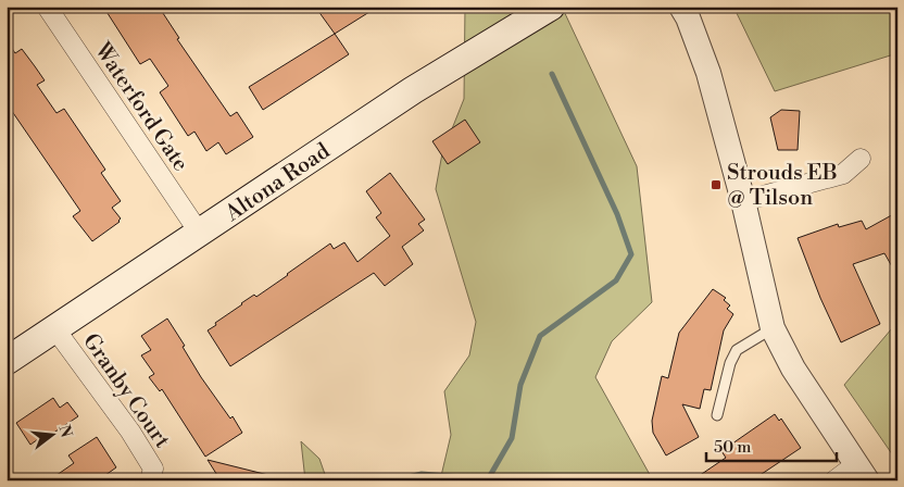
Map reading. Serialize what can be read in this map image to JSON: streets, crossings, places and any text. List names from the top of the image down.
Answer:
{
  "streets": {
    "main road": ["Altona Road"],
    "street": ["Waterford Gate", "Granby Court"]
  },
  "crossings": [
    ["Waterford Gate", "Altona Road"],
    ["Altona Road", "Granby Court"]
  ],
  "places": {
    "transit": ["Strouds EB @ Tilson"]
  },
  "scale_bar": "50 m",
  "north": "right"
}
